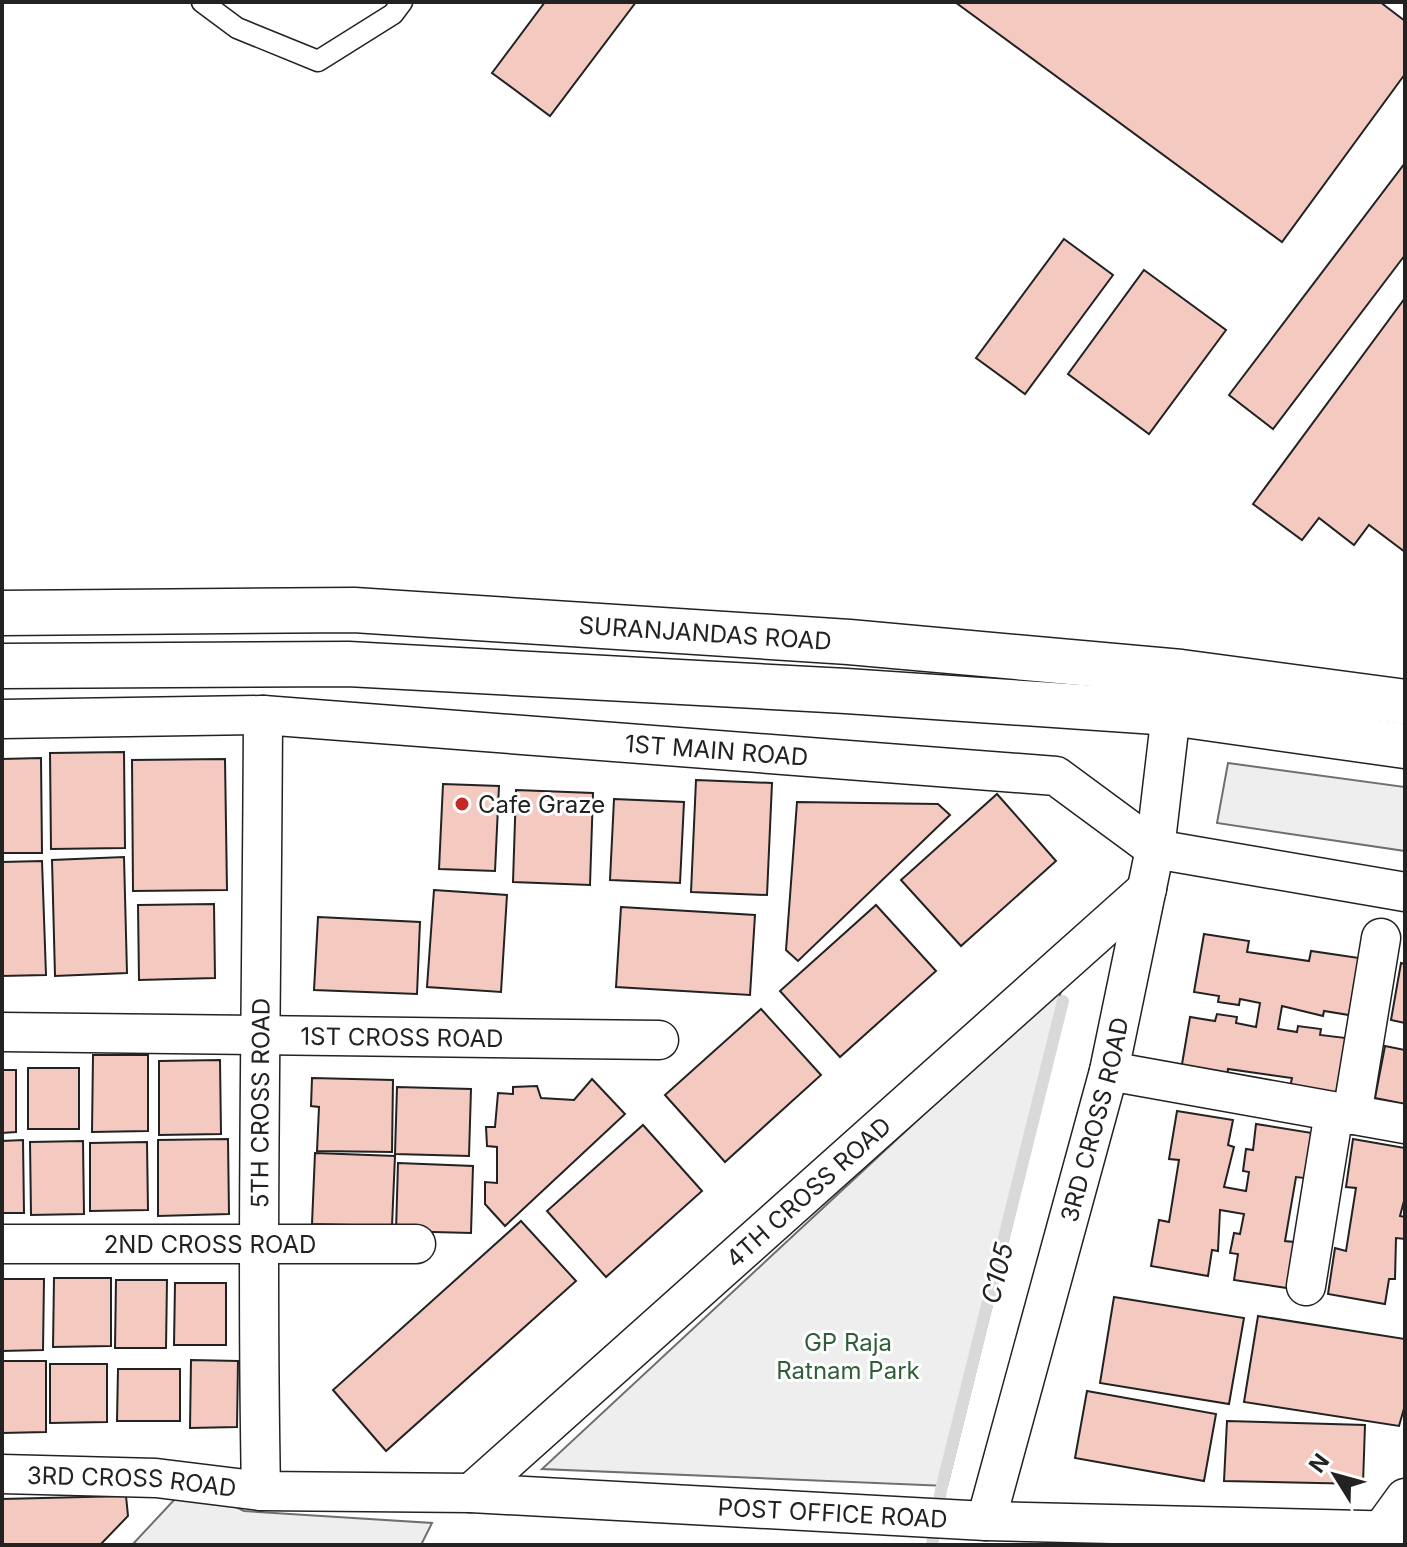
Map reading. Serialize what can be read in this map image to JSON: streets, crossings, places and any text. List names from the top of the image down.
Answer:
{
  "streets": {
    "main road": ["SURANJANDAS ROAD"],
    "street": [
      "1ST MAIN ROAD",
      "1ST CROSS ROAD",
      "5TH CROSS ROAD",
      "3RD CROSS ROAD",
      "4TH CROSS ROAD",
      "2ND CROSS ROAD",
      "POST OFFICE ROAD"
    ]
  },
  "crossings": [
    ["SURANJANDAS ROAD", "3RD CROSS ROAD"],
    ["1ST MAIN ROAD", "5TH CROSS ROAD"],
    ["1ST MAIN ROAD", "3RD CROSS ROAD"],
    ["1ST CROSS ROAD", "5TH CROSS ROAD"],
    ["5TH CROSS ROAD", "3RD CROSS ROAD"],
    ["5TH CROSS ROAD", "2ND CROSS ROAD"],
    ["5TH CROSS ROAD", "POST OFFICE ROAD"],
    ["3RD CROSS ROAD", "4TH CROSS ROAD"],
    ["3RD CROSS ROAD", "POST OFFICE ROAD"],
    ["4TH CROSS ROAD", "POST OFFICE ROAD"]
  ],
  "water": ["C105"],
  "parks": ["GP Raja Ratnam Park"],
  "places": ["Cafe Graze"],
  "north": "top left"
}
